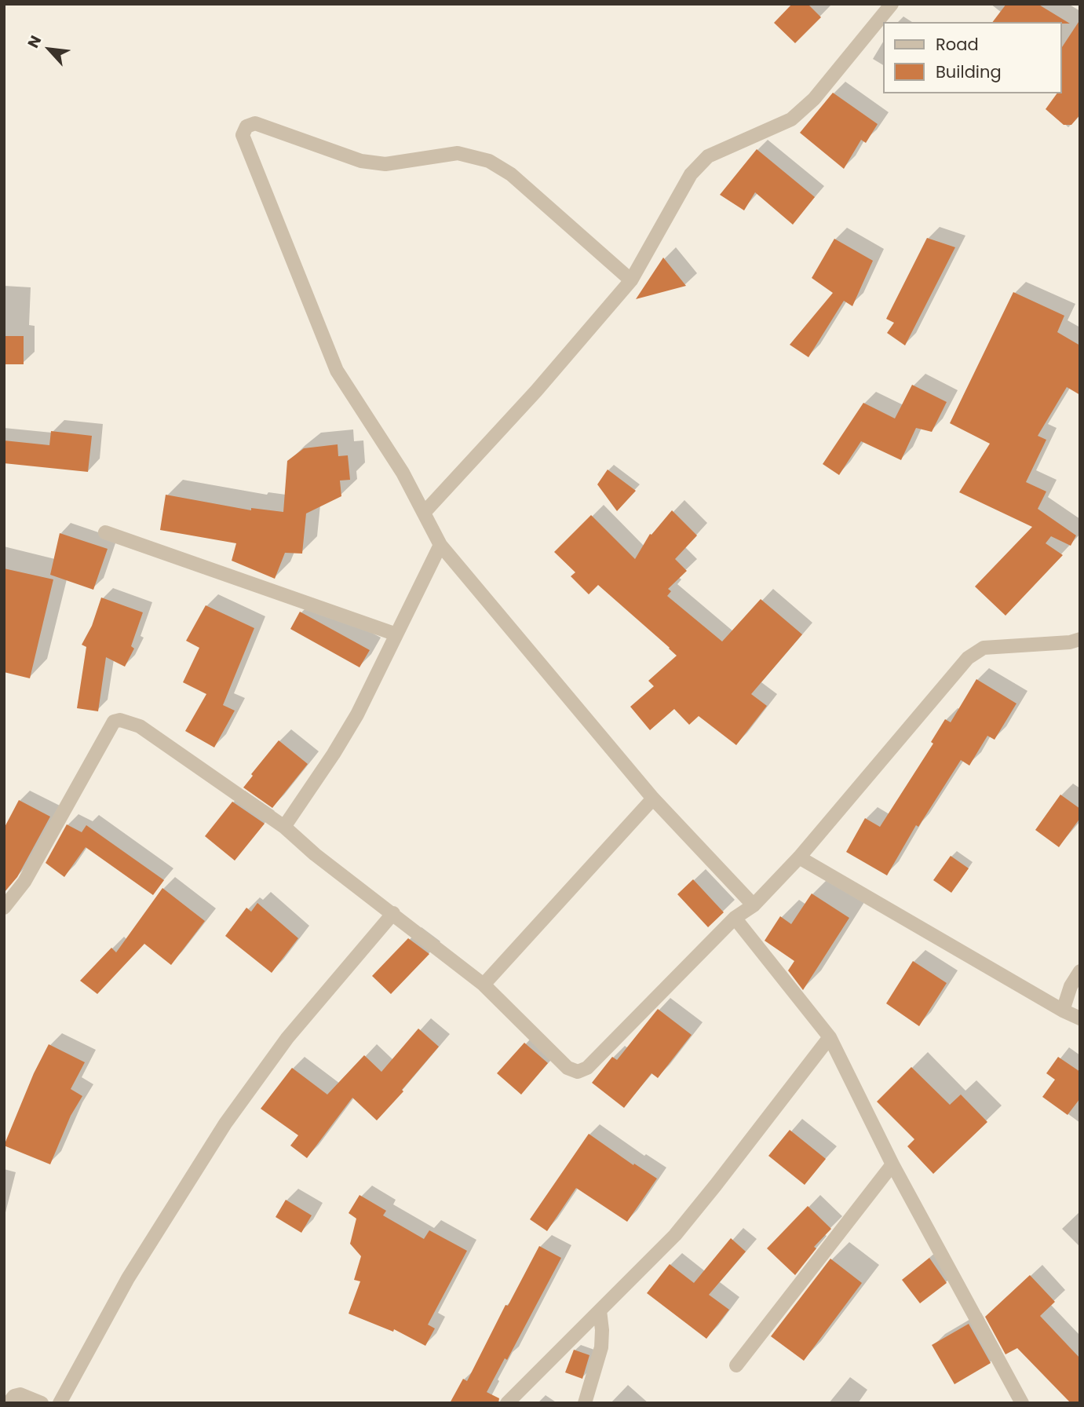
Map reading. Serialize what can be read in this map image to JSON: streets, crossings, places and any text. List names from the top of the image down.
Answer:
{
  "legend": ["Road", "Building"],
  "north": "top left"
}
